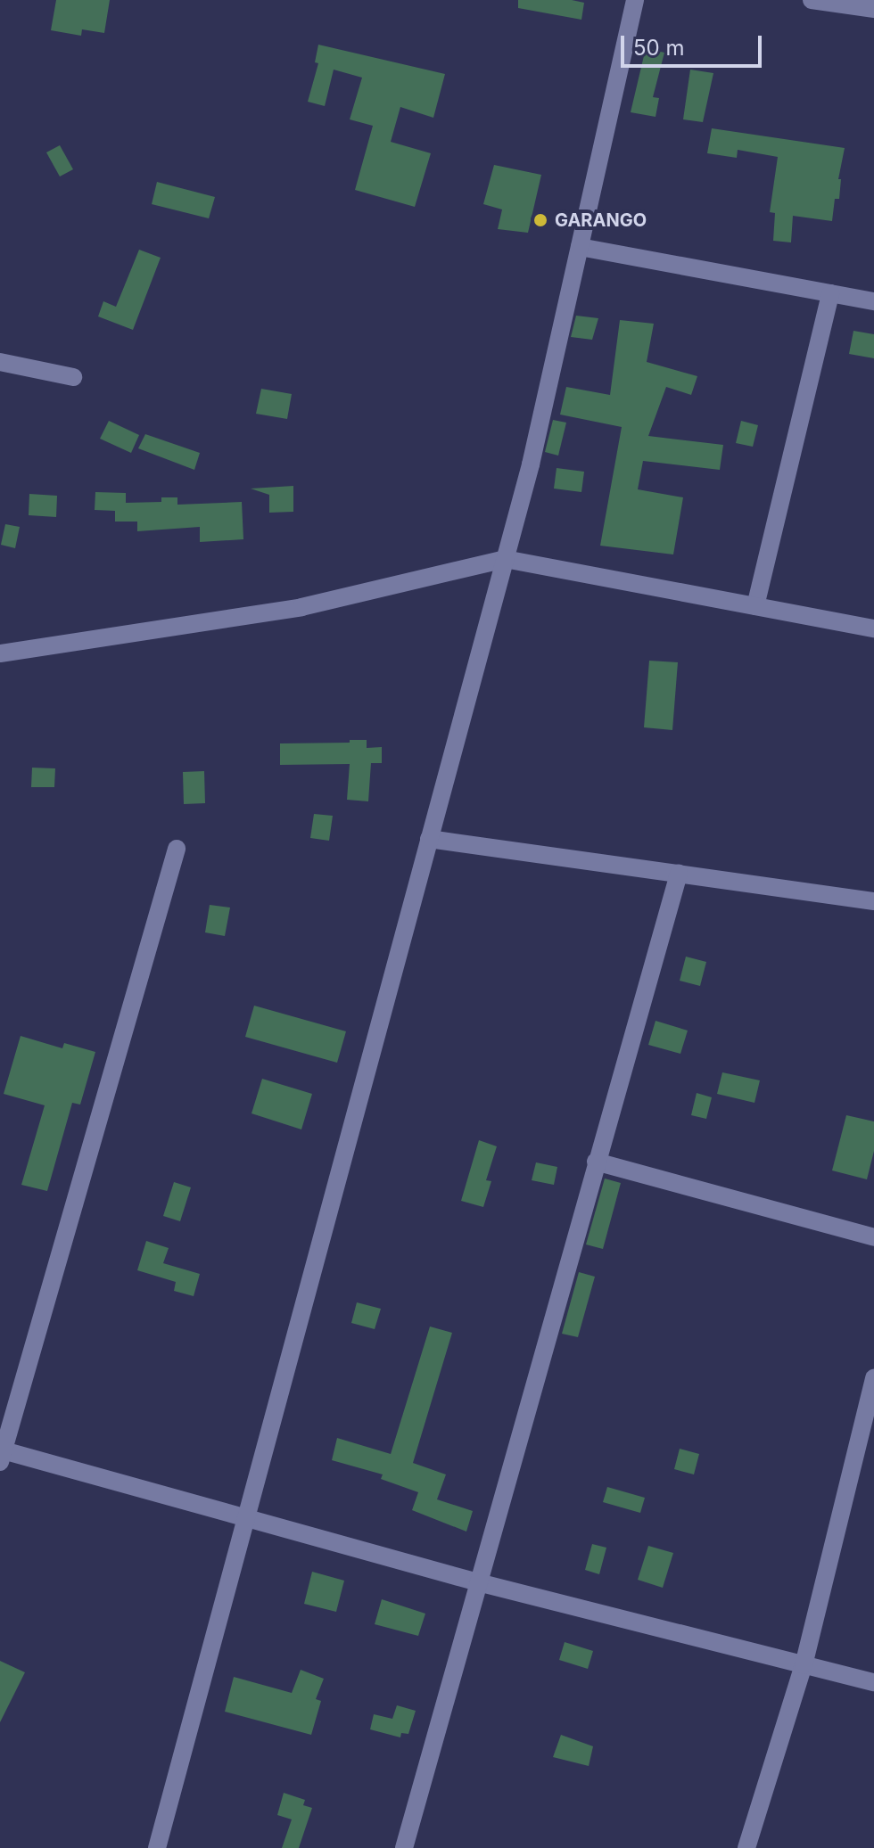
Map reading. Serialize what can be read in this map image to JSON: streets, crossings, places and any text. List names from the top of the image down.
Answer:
{
  "places": ["GARANGO"],
  "scale_bar": "50 m"
}
